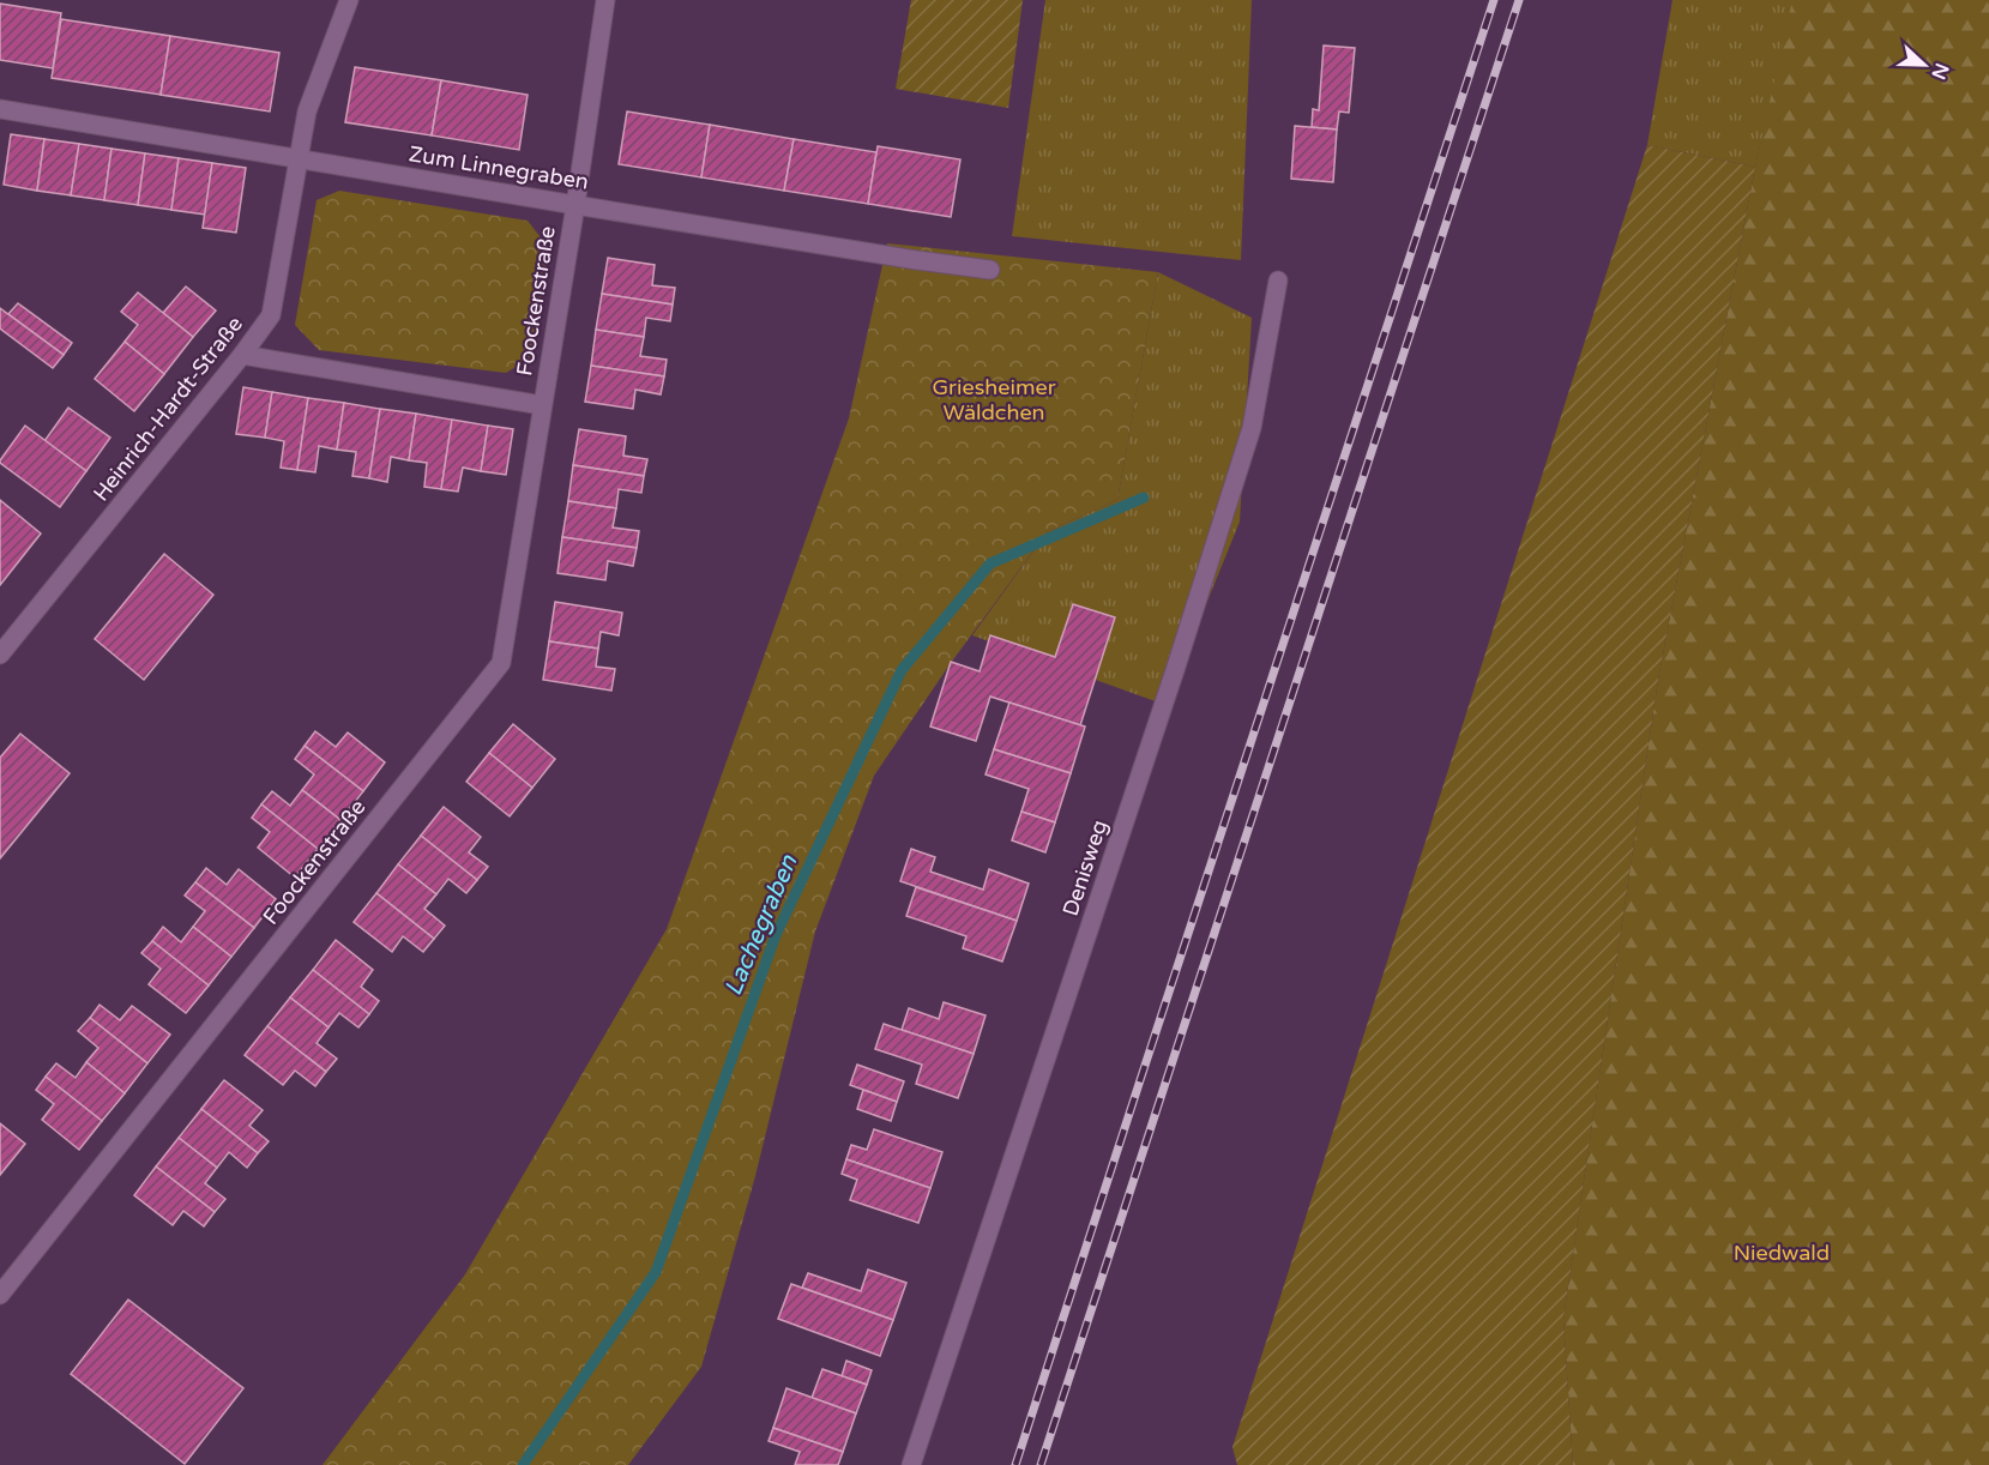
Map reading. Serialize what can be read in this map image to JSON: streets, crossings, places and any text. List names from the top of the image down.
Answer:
{
  "streets": {
    "street": [
      "Zum Linnegraben",
      "Foockenstraße",
      "Heinrich-Hardt-Straße",
      "Denisweg"
    ]
  },
  "crossings": [
    ["Zum Linnegraben", "Foockenstraße"],
    ["Zum Linnegraben", "Heinrich-Hardt-Straße"],
    ["Foockenstraße", "Heinrich-Hardt-Straße"]
  ],
  "water": ["Lachegraben"],
  "parks": ["Griesheimer Wäldchen", "Niedwald"],
  "north": "right"
}
